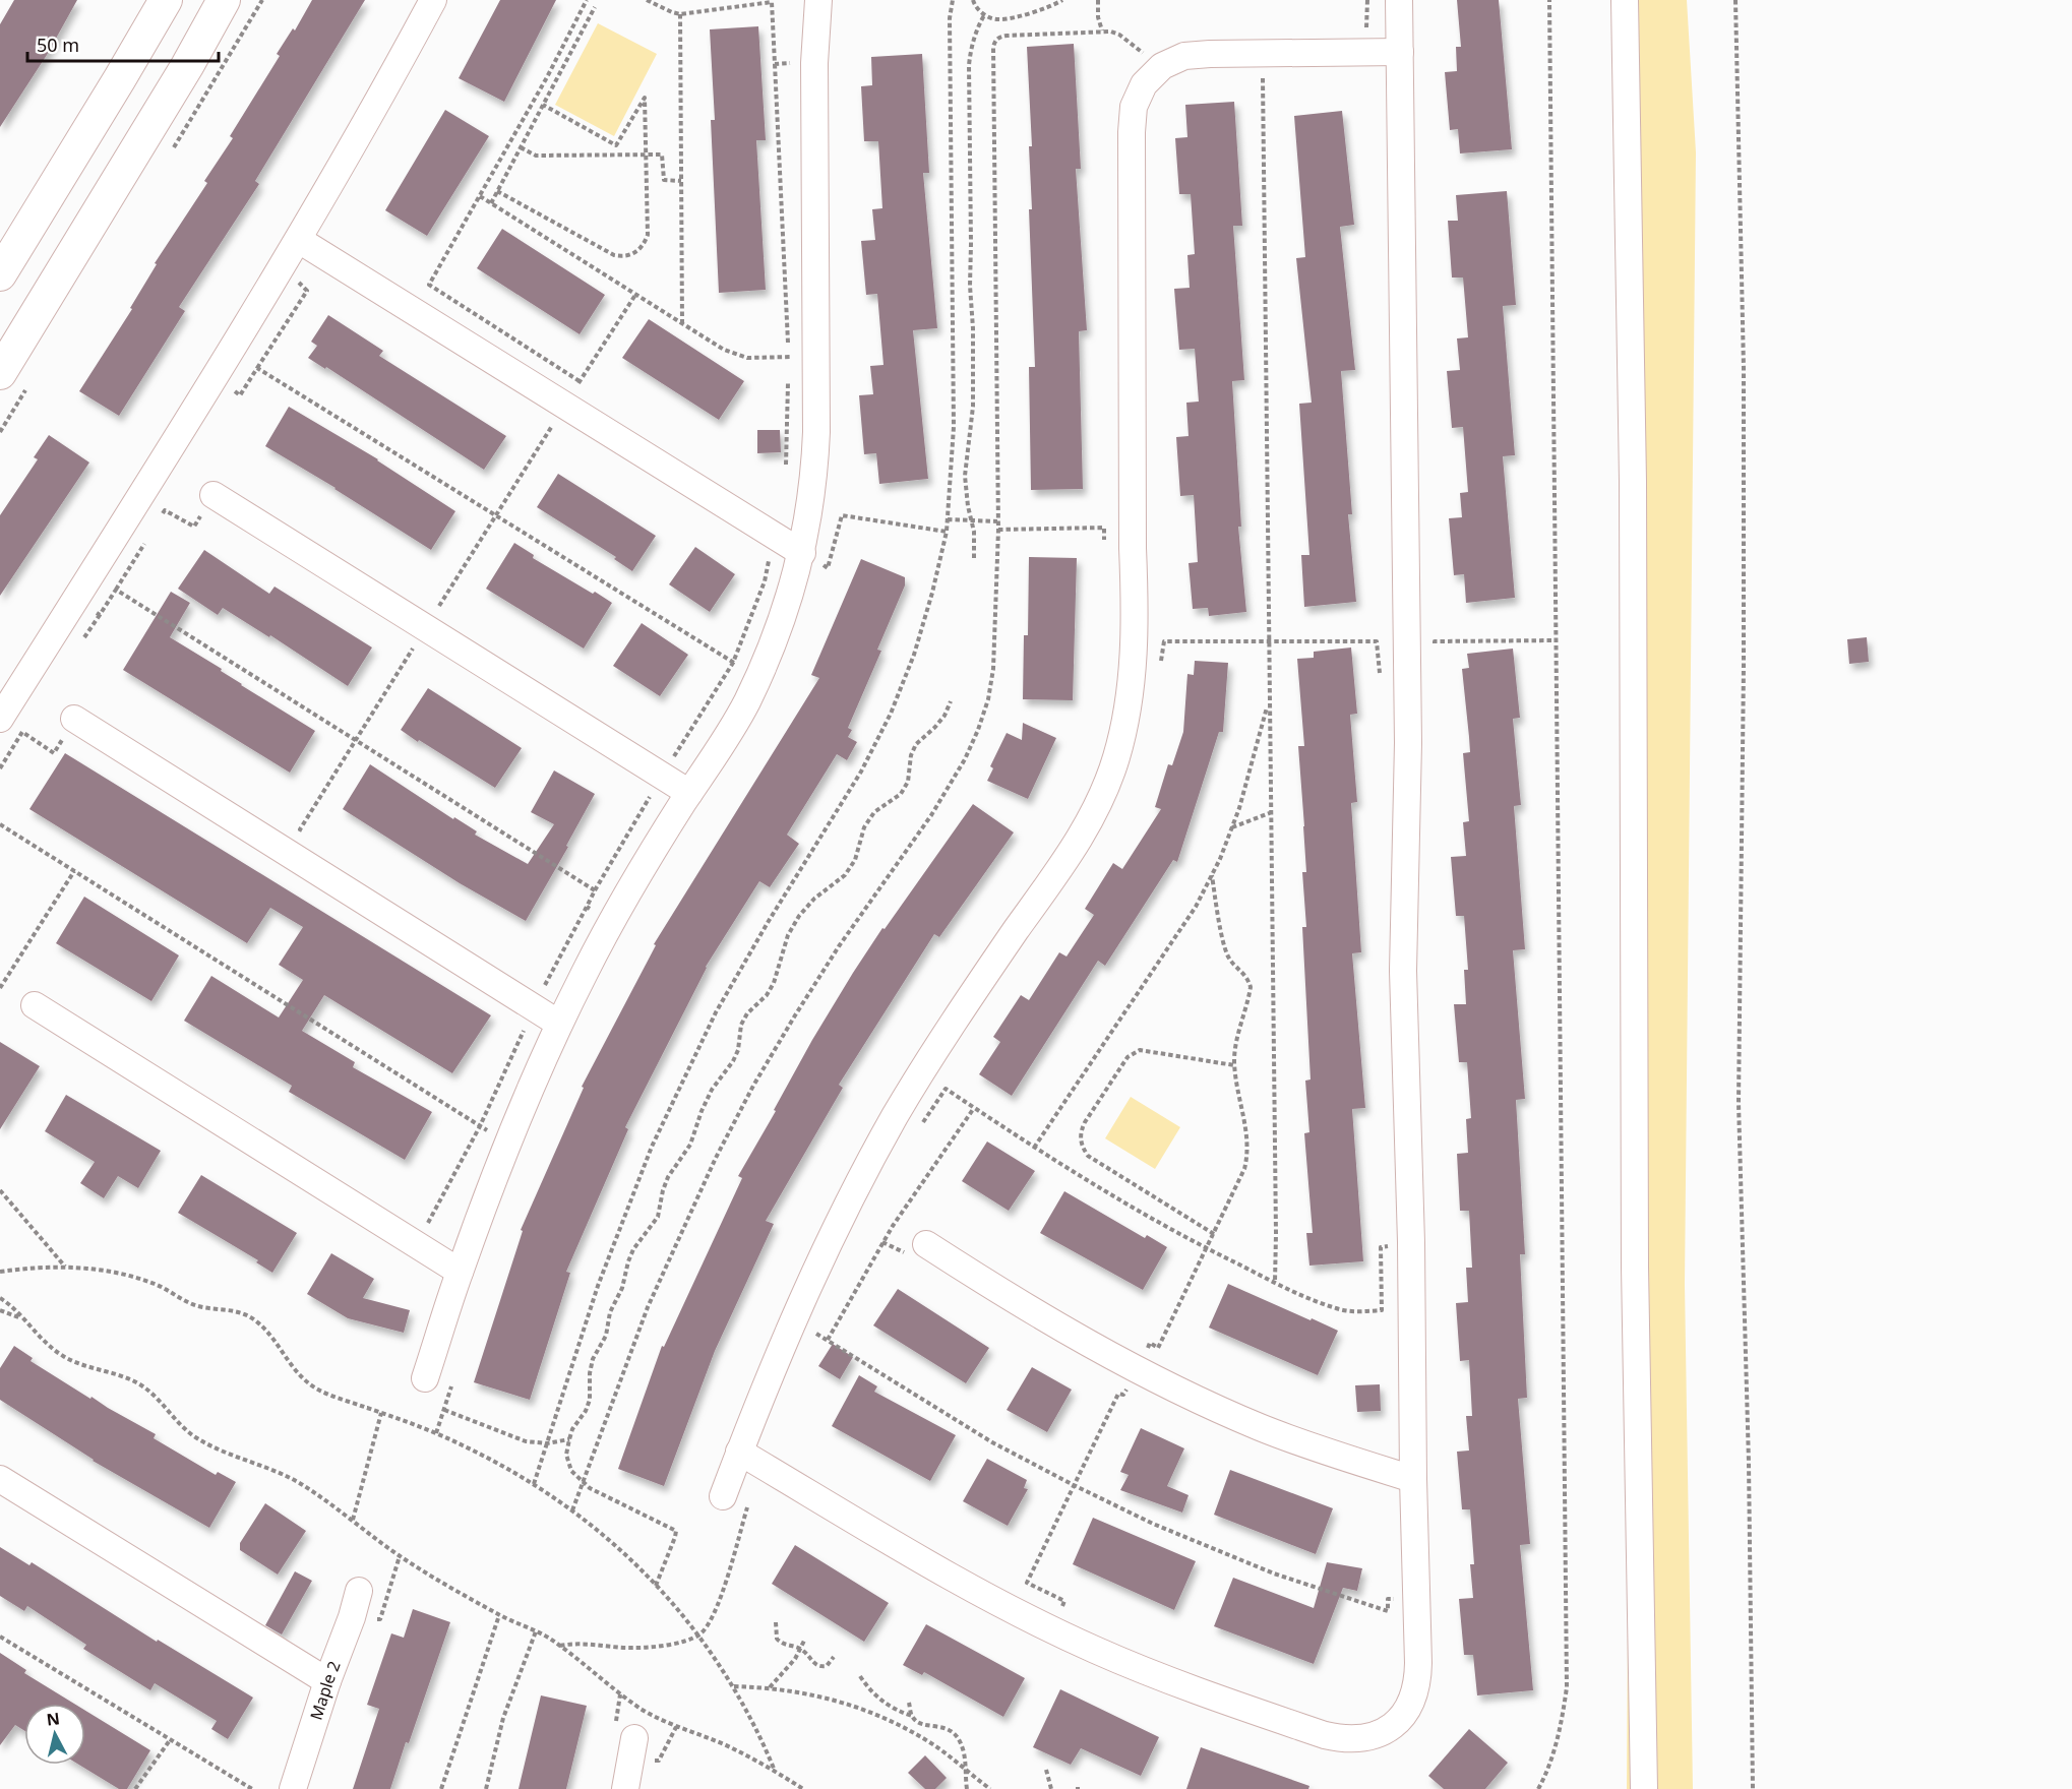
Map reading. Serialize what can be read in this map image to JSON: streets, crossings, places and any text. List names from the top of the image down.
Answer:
{
  "streets": {
    "street": ["Maple 2"]
  },
  "scale_bar": "50 m",
  "north": "top"
}
